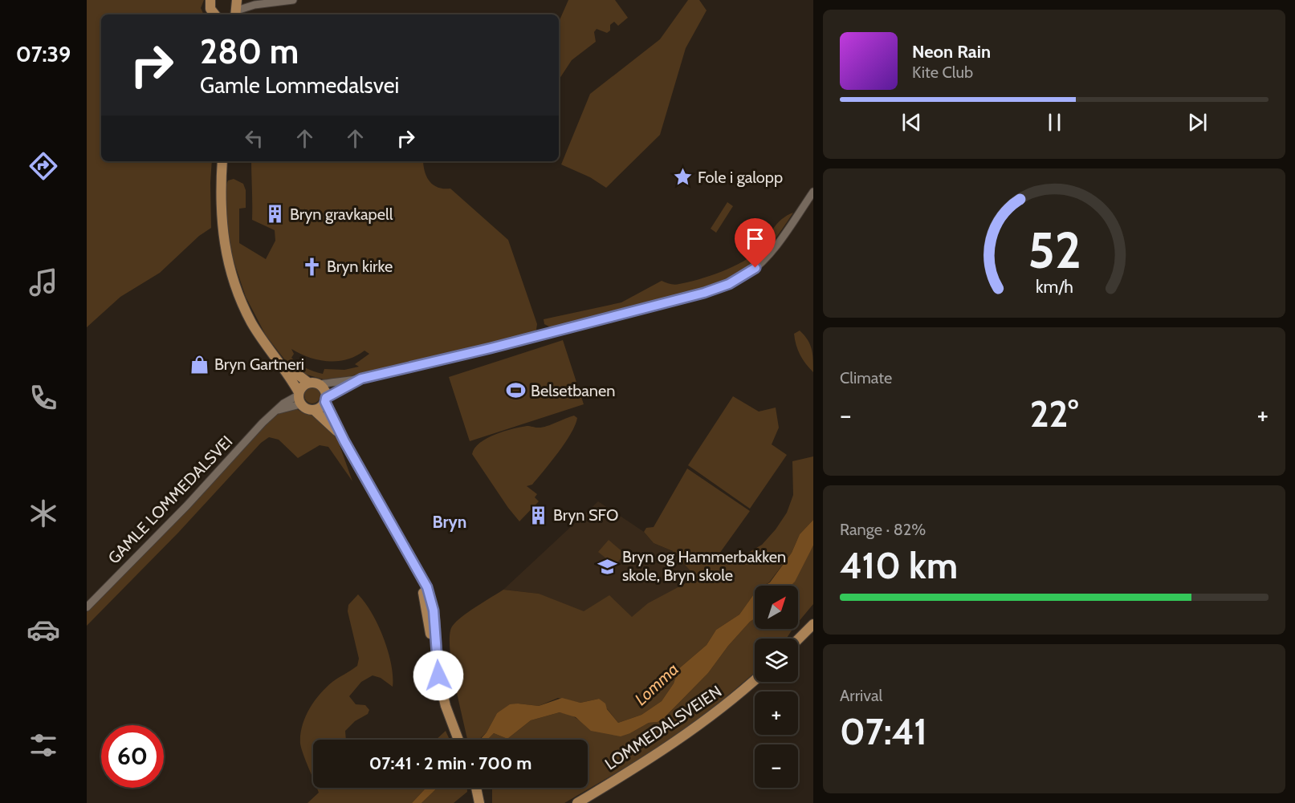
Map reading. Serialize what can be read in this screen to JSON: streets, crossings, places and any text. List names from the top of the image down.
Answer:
{
  "streets": {
    "main road": ["LOMMEDALSVEIEN"],
    "street": ["GAMLE LOMMEDALSVEI"]
  },
  "districts": ["Bryn"],
  "water": ["Lomma"],
  "places": {
    "place": ["Fole i galopp"],
    "building": ["Bryn gravkapell", "Bryn SFO"],
    "church": ["Bryn kirke"],
    "shop": ["Bryn Gartneri"],
    "sports": ["Belsetbanen"],
    "school or university": ["Bryn og Hammerbakken skole, Bryn skole"]
  },
  "north": "top right",
  "page": {
    "tabs": "07:39",
    "turn": ["280 m", "Gamle Lommedalsvei"],
    "song": ["Neon Rain", "Kite Club"],
    "tile": [
      "Climate",
      ["Range · 82%", "410 km"],
      ["Arrival", "07:41"]
    ],
    "heat": ["−", "22°", "+"],
    "map_buttons": ["+", "−"],
    "limit": "60",
    "trip": "07:41 · 2 min · 700 m",
    "gauge": ["52", "km/h"]
  }
}
